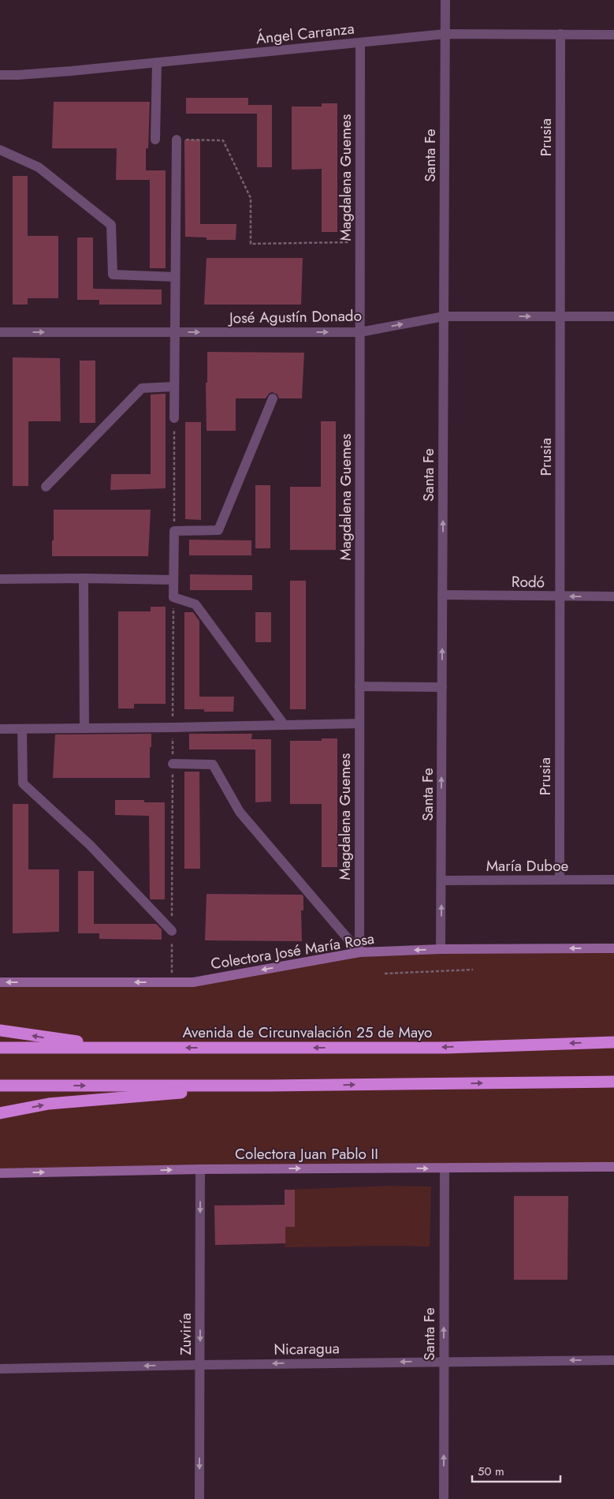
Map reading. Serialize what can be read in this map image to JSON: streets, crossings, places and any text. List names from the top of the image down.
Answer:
{
  "streets": {
    "highway": ["Avenida de Circunvalación 25 de Mayo"],
    "main road": ["Colectora José María Rosa", "Colectora Juan Pablo II"],
    "street": [
      "Ángel Carranza",
      "Prusia",
      "Santa Fe",
      "Magdalena Guemes",
      "José Agustín Donado",
      "Rodó",
      "María Duboe",
      "Zuviría",
      "Nicaragua"
    ]
  },
  "crossings": [
    ["Ángel Carranza", "Prusia"],
    ["Ángel Carranza", "Santa Fe"],
    ["Ángel Carranza", "Magdalena Guemes"],
    ["Prusia", "José Agustín Donado"],
    ["Prusia", "Rodó"],
    ["Prusia", "María Duboe"],
    ["Santa Fe", "José Agustín Donado"],
    ["Santa Fe", "Rodó"],
    ["Santa Fe", "María Duboe"],
    ["Santa Fe", "Colectora José María Rosa"],
    ["Santa Fe", "Colectora Juan Pablo II"],
    ["Santa Fe", "Nicaragua"],
    ["Magdalena Guemes", "José Agustín Donado"],
    ["Magdalena Guemes", "Colectora José María Rosa"],
    ["Colectora Juan Pablo II", "Zuviría"],
    ["Zuviría", "Nicaragua"]
  ],
  "one_way": [
    "Santa Fe",
    "José Agustín Donado",
    "Colectora José María Rosa",
    "Colectora Juan Pablo II",
    "Zuviría",
    "Nicaragua"
  ],
  "scale_bar": "50 m"
}
